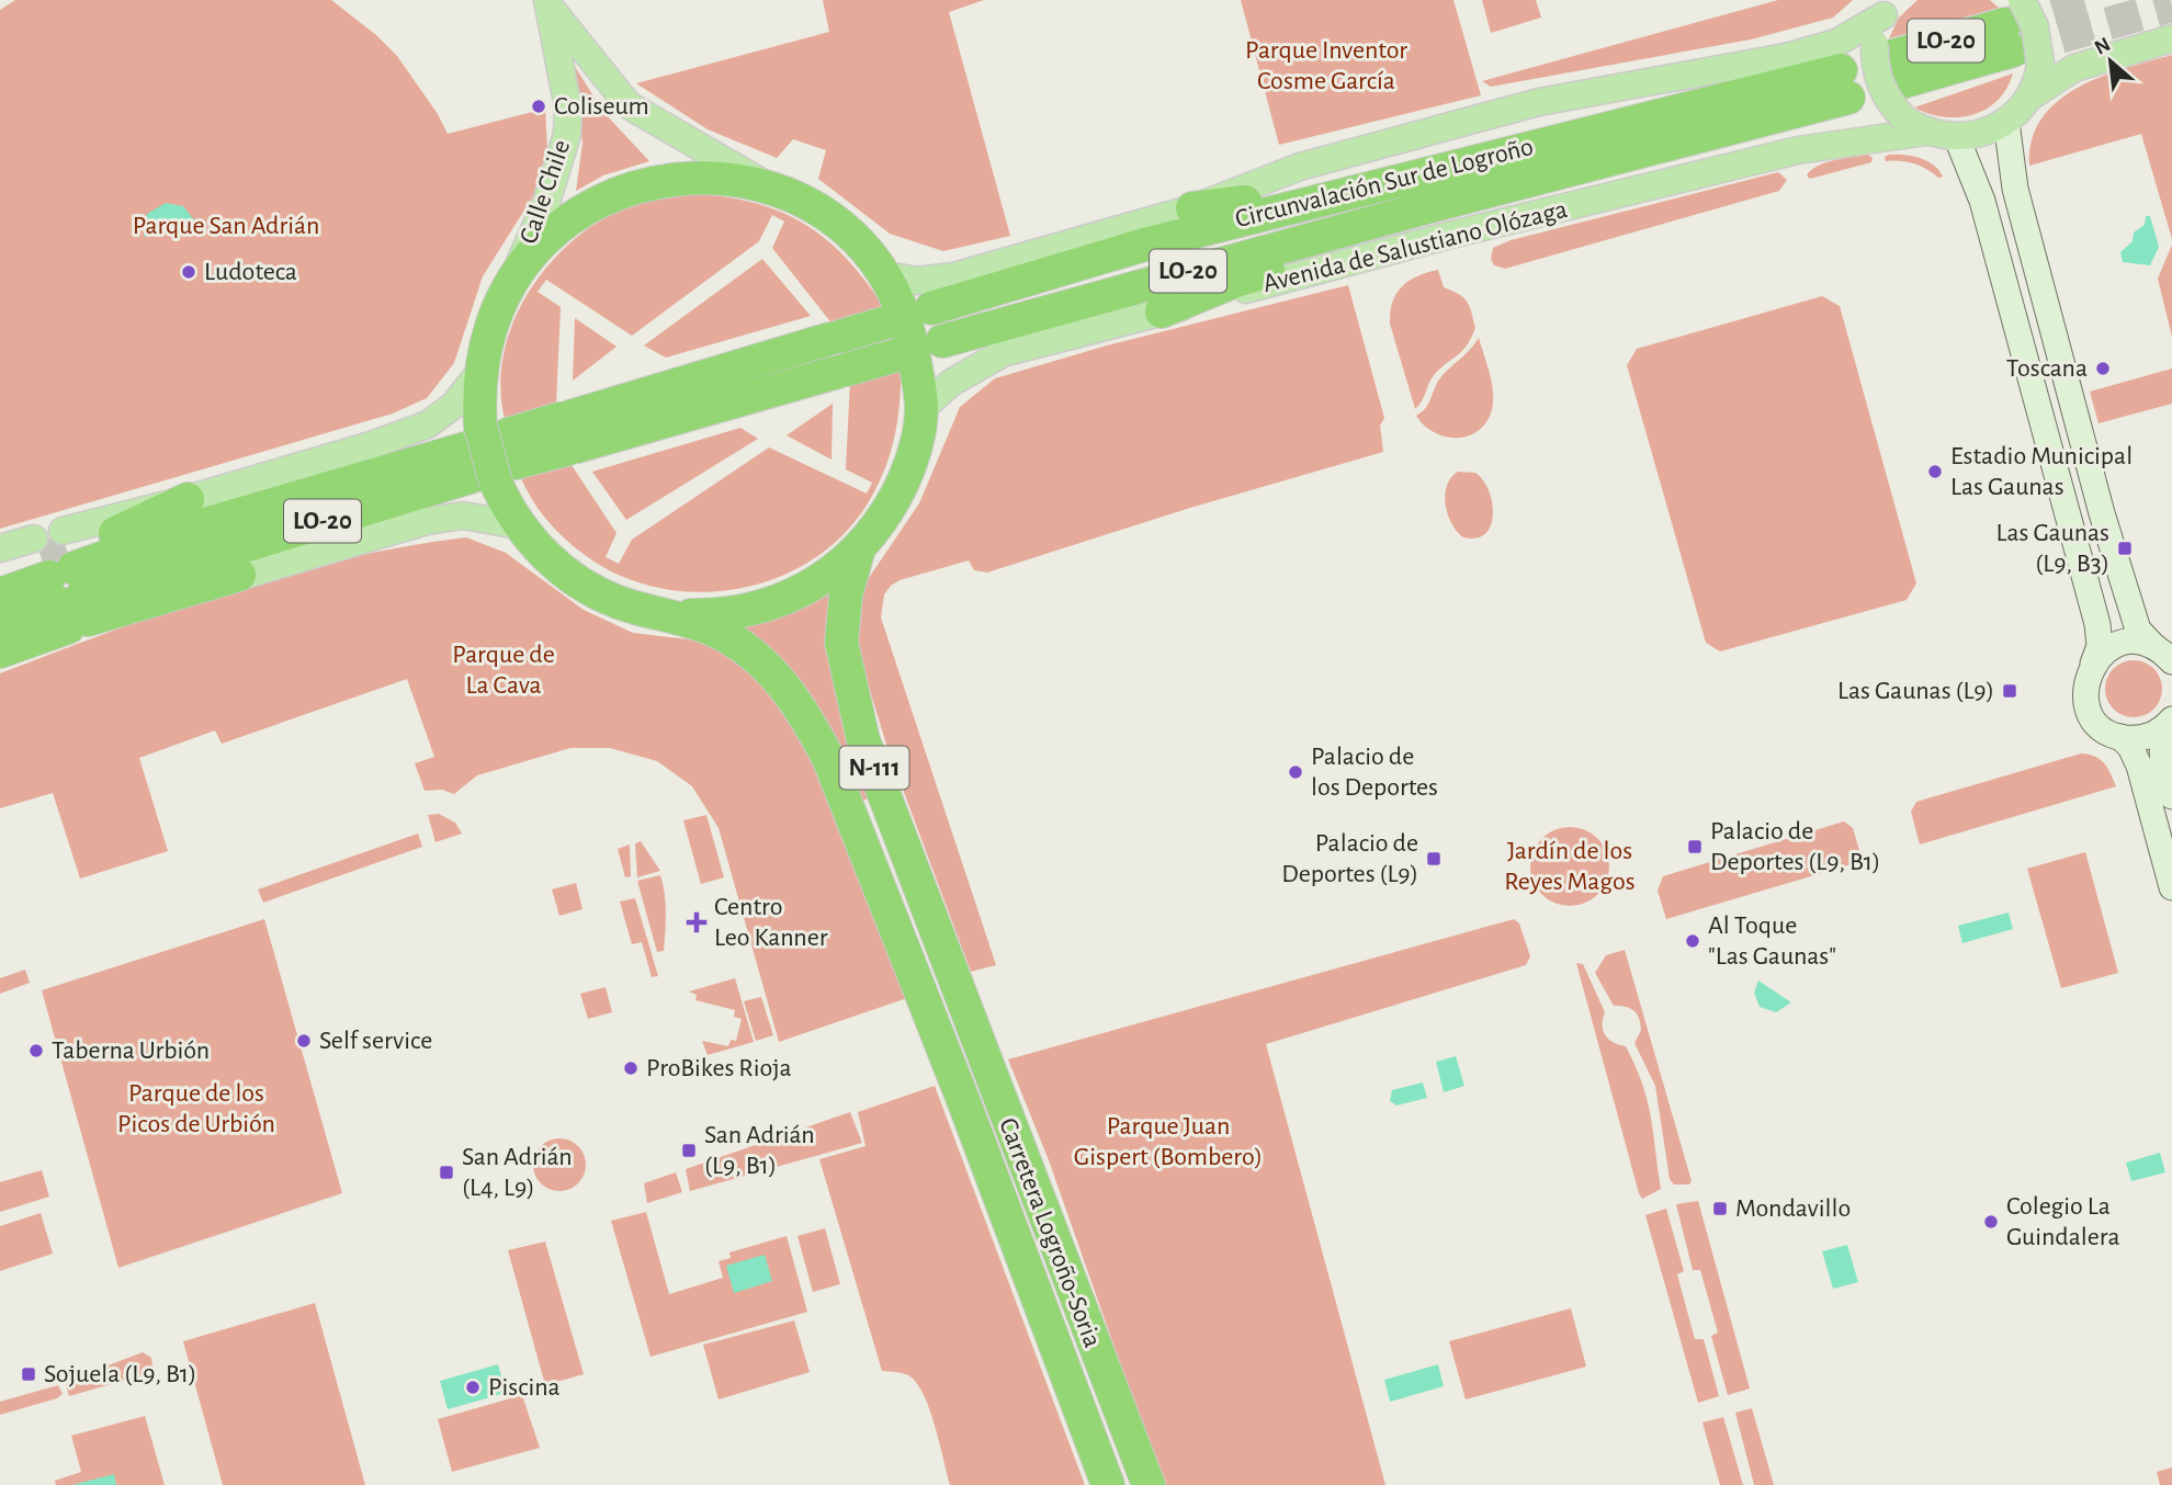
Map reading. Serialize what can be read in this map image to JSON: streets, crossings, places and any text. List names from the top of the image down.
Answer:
{
  "streets": {
    "highway": [
      "LO-20",
      "Circunvalación Sur de Logroño",
      "N-111",
      "Carretera Logroño-Soria"
    ],
    "main road": ["Calle Chile", "Avenida de Salustiano Olózaga"]
  },
  "parks": [
    "Parque Inventor Cosme García",
    "Parque San Adrián",
    "Parque de La Cava",
    "Jardín de los Reyes Magos",
    "Parque de los Picos de Urbión",
    "Parque Juan Gispert (Bombero)"
  ],
  "places": {
    "other": [
      "Coliseum",
      "Ludoteca",
      "Toscana",
      "Estadio Municipal Las Gaunas",
      "Palacio de los Deportes",
      "Al Toque \"Las Gaunas\"",
      "Self service",
      "Taberna Urbión",
      "ProBikes Rioja",
      "Colegio La Guindalera",
      "Piscina"
    ],
    "transit": [
      "Las Gaunas (L9, B3)",
      "Las Gaunas (L9)",
      "Palacio de Deportes (L9, B1)",
      "Palacio de Deportes (L9)",
      "San Adrián (L9, B1)",
      "San Adrián (L4, L9)",
      "Mondavillo",
      "Sojuela (L9, B1)"
    ],
    "health": ["Centro Leo Kanner"]
  },
  "north": "top left"
}
